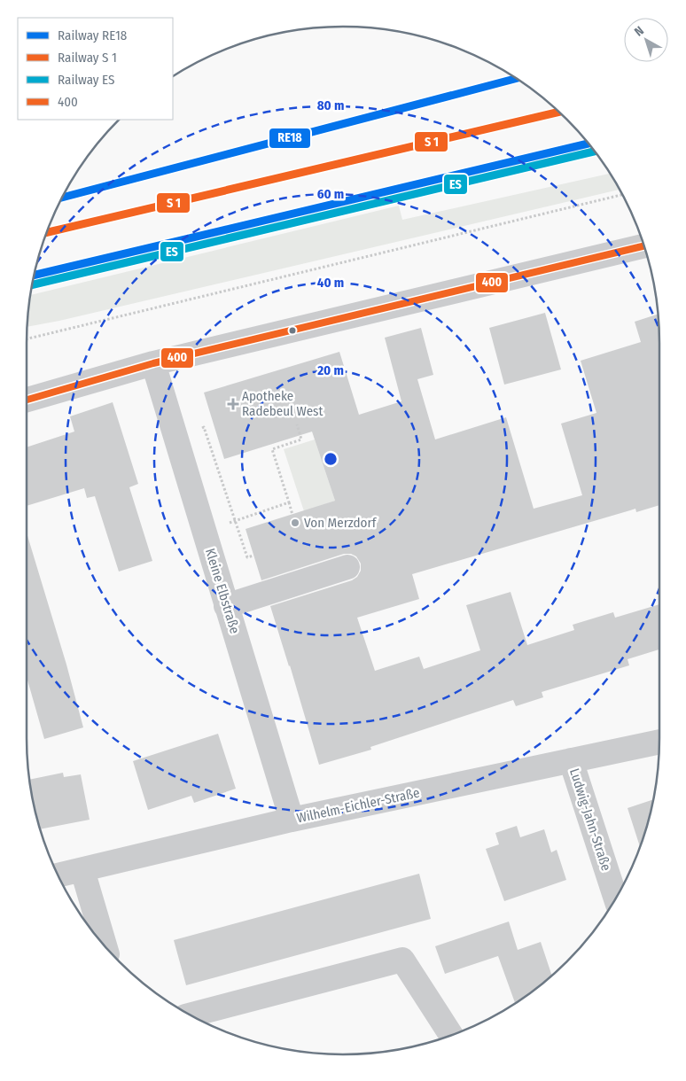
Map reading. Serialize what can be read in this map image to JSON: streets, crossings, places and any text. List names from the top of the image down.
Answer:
{
  "streets": {
    "street": ["Kleine Elbstraße", "Wilhelm-Eichler-Straße", "Ludwig-Jahn-Straße"]
  },
  "crossings": [
    ["Kleine Elbstraße", "Wilhelm-Eichler-Straße"],
    ["Wilhelm-Eichler-Straße", "Ludwig-Jahn-Straße"]
  ],
  "places": {
    "health": ["Apotheke Radebeul West"],
    "other": ["Von Merzdorf"]
  },
  "lines": ["rail line RE18", "rail line ES", "transit line 400"],
  "legend": [
    "Railway RE18",
    "Railway S 1",
    "Railway ES",
    "400"
  ],
  "north": "top left",
  "rings": [
    "80 m",
    "60 m",
    "40 m",
    "20 m"
  ]
}
